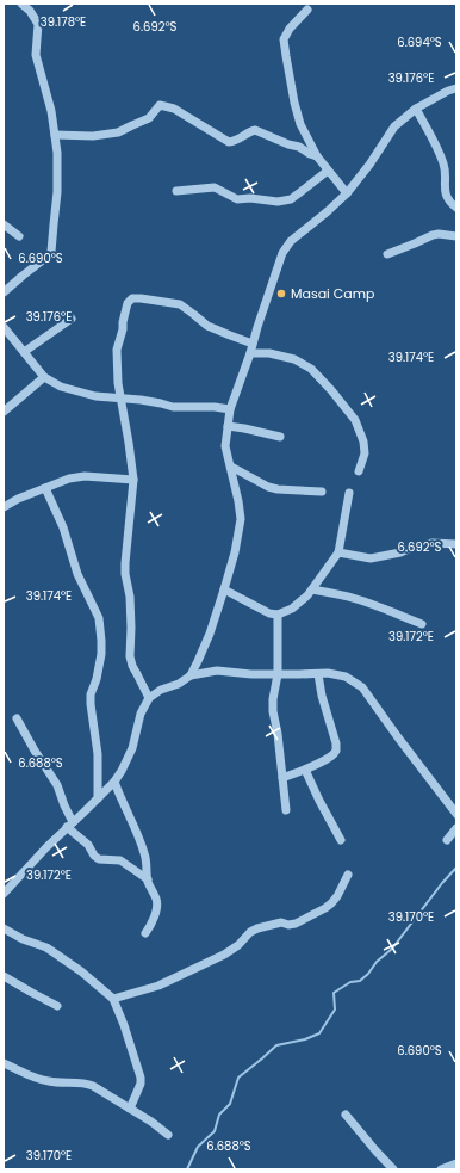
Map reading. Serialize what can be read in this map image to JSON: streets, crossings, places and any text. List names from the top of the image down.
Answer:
{
  "places": ["Masai Camp"],
  "coordinates": [
    "39.178°E",
    "6.692°S",
    "6.694°S",
    "39.176°E",
    "6.690°S",
    "39.174°E",
    "39.172°E",
    "6.688°S",
    "39.170°E"
  ]
}
